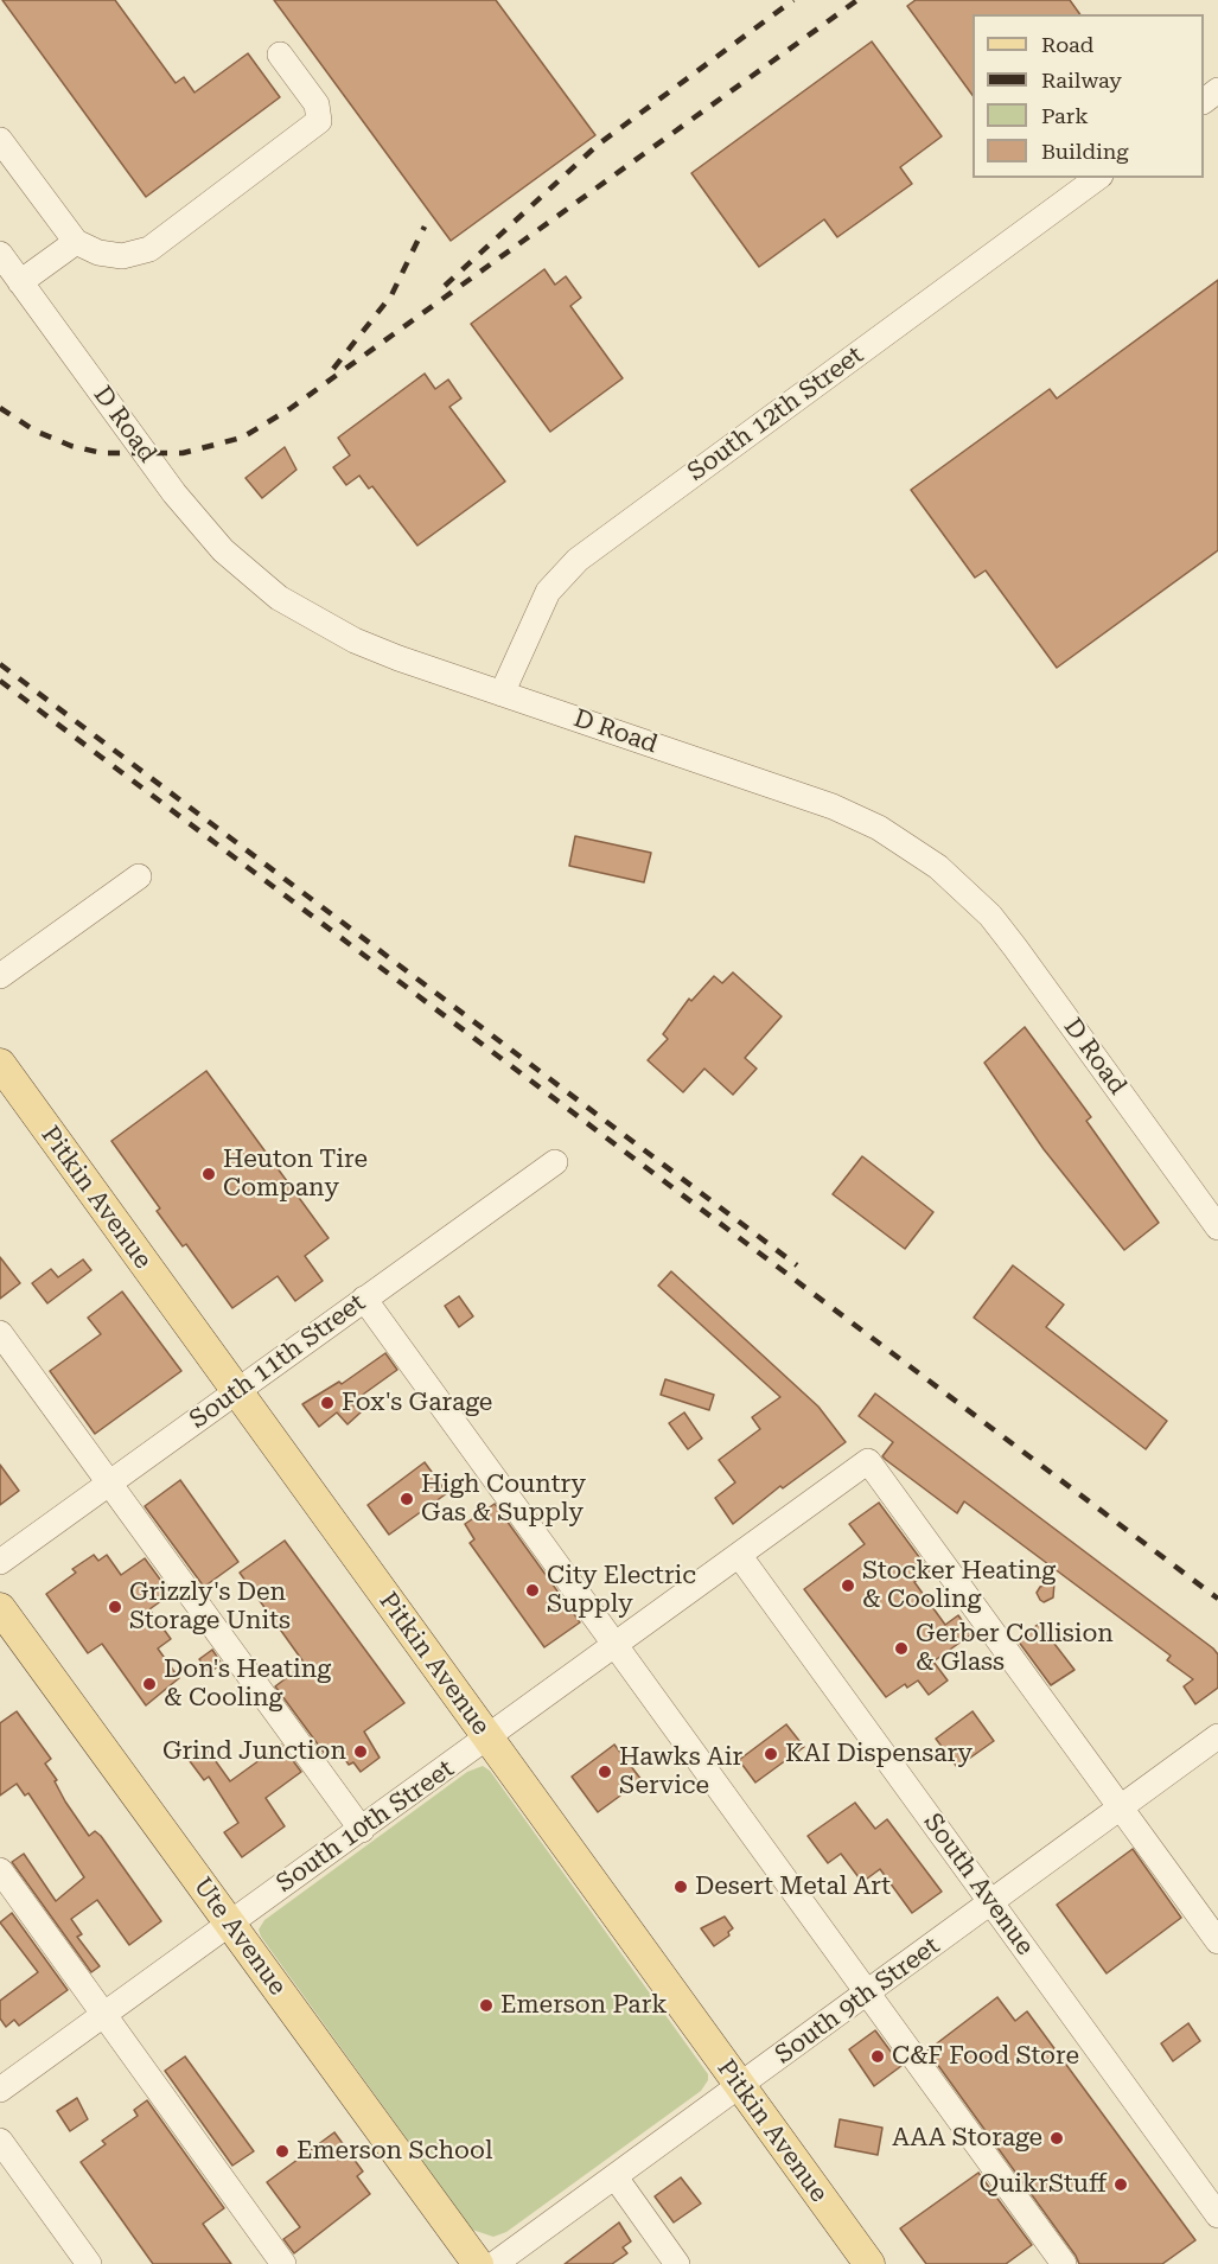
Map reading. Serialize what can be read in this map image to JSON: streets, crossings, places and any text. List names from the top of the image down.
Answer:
{
  "streets": {
    "main road": ["Pitkin Avenue", "Ute Avenue"],
    "street": [
      "South 12th Street",
      "D Road",
      "South 11th Street",
      "South 10th Street",
      "South Avenue",
      "South 9th Street"
    ]
  },
  "crossings": [
    ["South 12th Street", "D Road"],
    ["Pitkin Avenue", "South 11th Street"],
    ["Pitkin Avenue", "South 10th Street"],
    ["Pitkin Avenue", "South 9th Street"],
    ["South 10th Street", "South Avenue"],
    ["South 10th Street", "Ute Avenue"],
    ["South 10th Street", "South 9th Street"],
    ["South Avenue", "South 9th Street"]
  ],
  "places": [
    "Heuton Tire Company",
    "Fox's Garage",
    "High Country Gas & Supply",
    "Stocker Heating & Cooling",
    "City Electric Supply",
    "Grizzly's Den Storage Units",
    "Gerber Collision & Glass",
    "Don's Heating & Cooling",
    "Grind Junction",
    "KAI Dispensary",
    "Hawks Air Service",
    "Desert Metal Art",
    "Emerson Park",
    "C&F Food Store",
    "AAA Storage",
    "Emerson School",
    "QuikrStuff"
  ],
  "legend": [
    "Road",
    "Railway",
    "Park",
    "Building"
  ]
}
